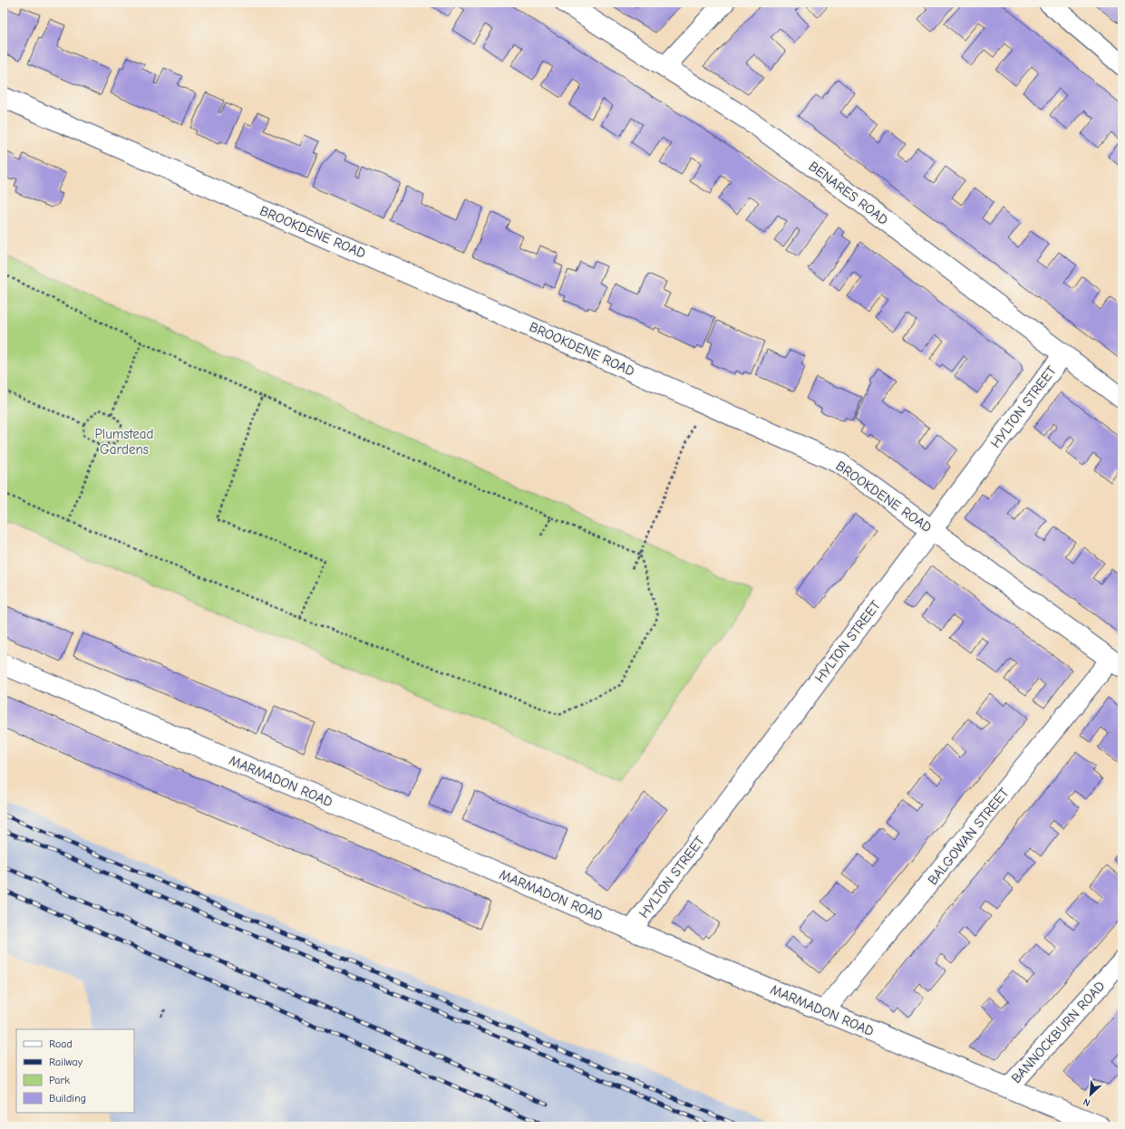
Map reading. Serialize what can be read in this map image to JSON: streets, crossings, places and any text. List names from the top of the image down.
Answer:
{
  "streets": {
    "street": [
      "BENARES ROAD",
      "BROOKDENE ROAD",
      "HYLTON STREET",
      "MARMADON ROAD",
      "BALGOWAN STREET",
      "BANNOCKBURN ROAD"
    ]
  },
  "crossings": [
    ["BENARES ROAD", "HYLTON STREET"],
    ["BROOKDENE ROAD", "HYLTON STREET"],
    ["BROOKDENE ROAD", "BALGOWAN STREET"],
    ["HYLTON STREET", "MARMADON ROAD"],
    ["MARMADON ROAD", "BALGOWAN STREET"],
    ["MARMADON ROAD", "BANNOCKBURN ROAD"]
  ],
  "parks": ["Plumstead Gardens"],
  "legend": [
    "Road",
    "Railway",
    "Park",
    "Building"
  ],
  "north": "bottom left"
}
